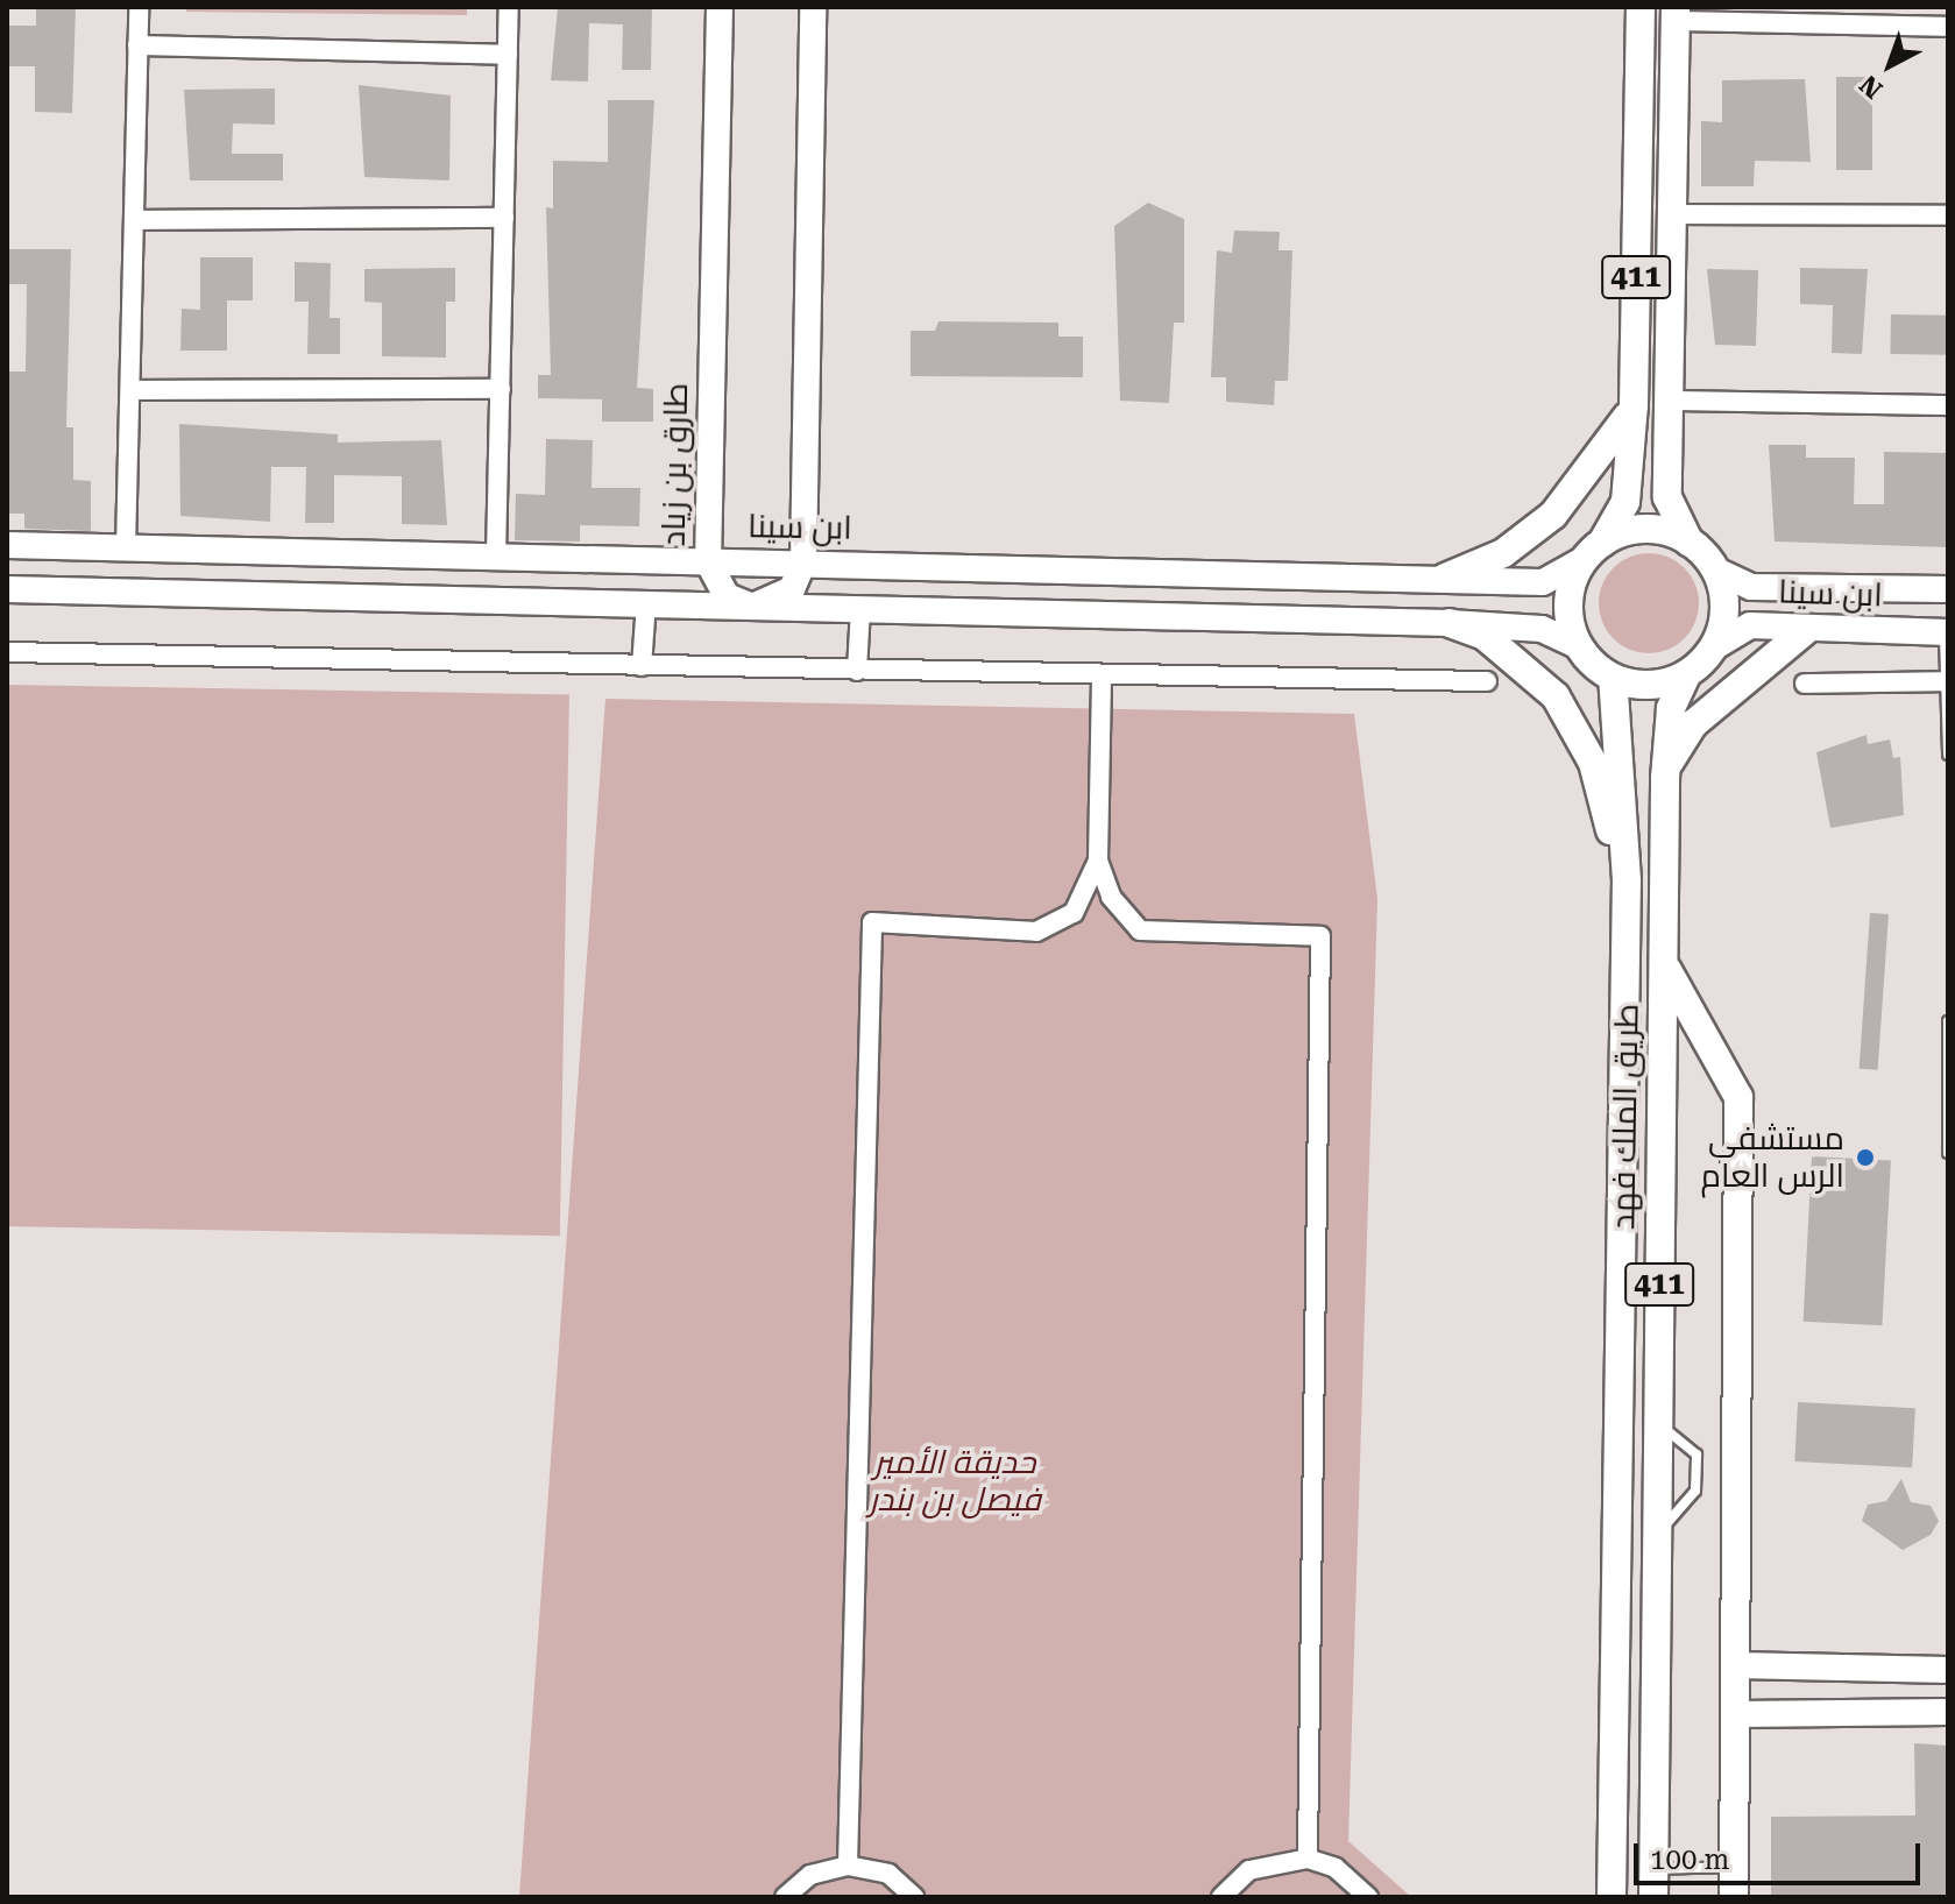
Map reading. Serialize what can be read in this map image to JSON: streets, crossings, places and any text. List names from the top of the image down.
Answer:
{
  "streets": {
    "main road": ["411", "طريق الملك فهد"],
    "street": ["طارق بن زياد", "ابن سينا"]
  },
  "crossings": [
    ["411", "ابن سينا"],
    ["411", "طريق الملك فهد"],
    ["طارق بن زياد", "ابن سينا"],
    ["ابن سينا", "طريق الملك فهد"]
  ],
  "parks": ["حديقة الأمير فيصل بن بندر"],
  "places": ["مستشفي الرس العام"],
  "scale_bar": "100 m",
  "north": "bottom left"
}
